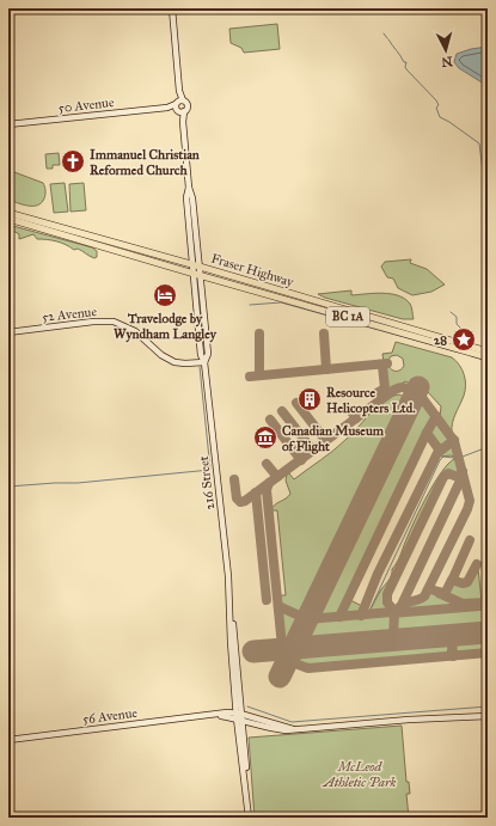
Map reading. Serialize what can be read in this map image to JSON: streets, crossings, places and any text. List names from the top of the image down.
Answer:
{
  "streets": {
    "main road": [
      "50 Avenue",
      "Fraser Highway",
      "52 Avenue",
      "BC 1A",
      "216 Street",
      "56 Avenue"
    ]
  },
  "crossings": [
    ["50 Avenue", "216 Street"],
    ["Fraser Highway", "216 Street"],
    ["52 Avenue", "216 Street"],
    ["216 Street", "56 Avenue"]
  ],
  "parks": ["McLeod Athletic Park"],
  "places": {
    "church": ["Immanuel Christian Reformed Church"],
    "hotel": ["Travelodge by Wyndham Langley"],
    "place": ["28"],
    "building": ["Resource Helicopters Ltd."],
    "museum": ["Canadian Museum of Flight"]
  },
  "north": "bottom"
}
